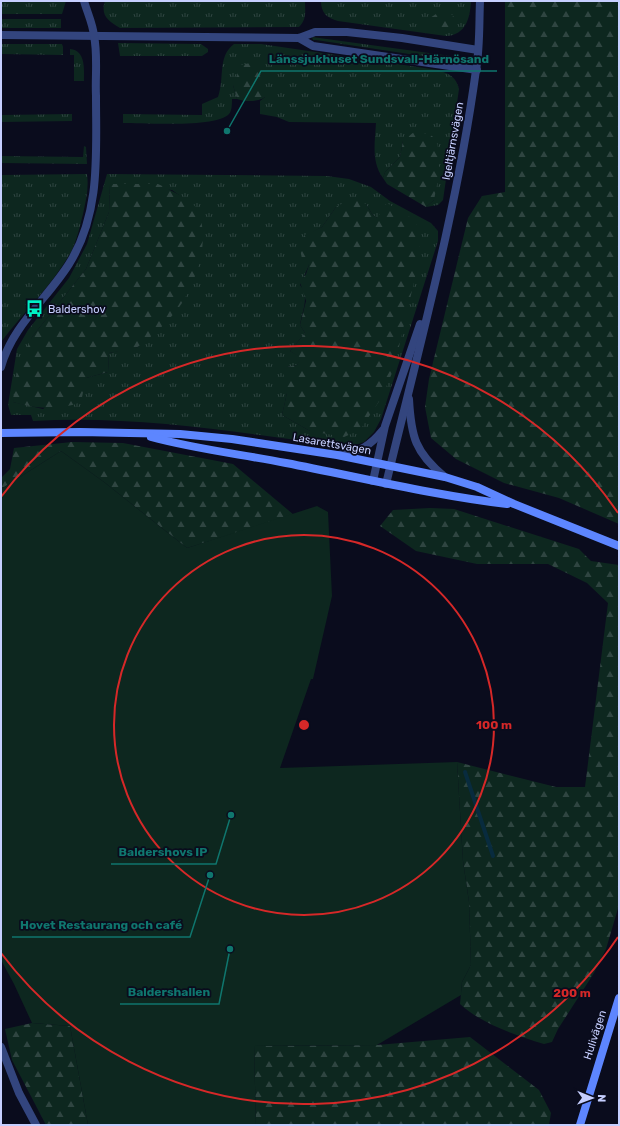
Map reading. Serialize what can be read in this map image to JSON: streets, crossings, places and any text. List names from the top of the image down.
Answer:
{
  "streets": {
    "street": ["Igeltjärnsvägen", "Lasarettsvägen", "Hulivägen"]
  },
  "crossings": [
    ["Igeltjärnsvägen", "Lasarettsvägen"]
  ],
  "places": {
    "other": [
      "Länssjukhuset Sundsvall-Härnösand",
      "Baldershovs IP",
      "Hovet Restaurang och café",
      "Baldershallen"
    ],
    "bus stop": ["Baldershov"]
  },
  "north": "right",
  "rings": ["100 m", "200 m"]
}
